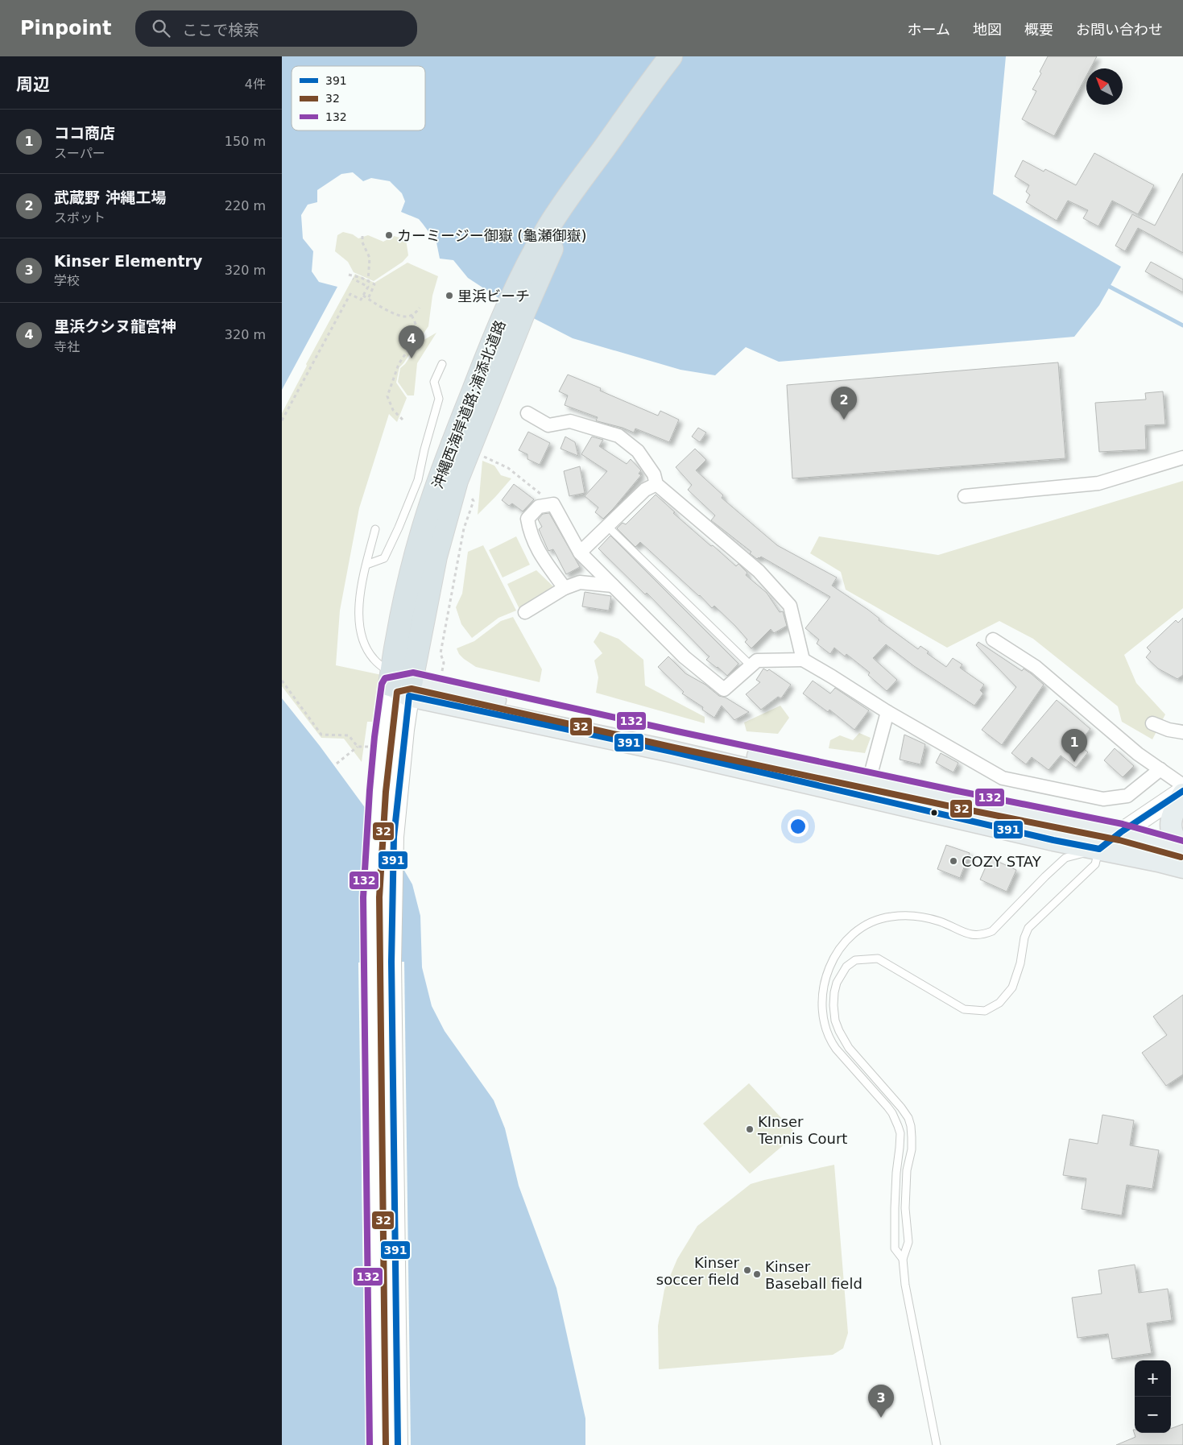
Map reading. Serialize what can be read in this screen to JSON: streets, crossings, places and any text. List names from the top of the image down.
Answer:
{
  "streets": {
    "highway": ["沖縄西海岸道路;浦添北道路"]
  },
  "places": [
    "カーミージー御嶽 (龜瀬御嶽)",
    "里浜ビーチ",
    "COZY STAY",
    "KInser Tennis Court",
    "Kinser soccer field",
    "Kinser Baseball field"
  ],
  "lines": ["transit line 132", "transit line 32", "transit line 391"],
  "legend": ["391", "32", "132"],
  "north": "top left",
  "page": {
    "header": "Pinpoint",
    "search": "ここで検索",
    "nav": [
      "ホーム",
      "地図",
      "概要",
      "お問い合わせ"
    ],
    "heading": ["周辺", "4件"],
    "list": [
      {
        "mark": "1",
        "name": "ココ商店",
        "note": "スーパー",
        "value": "150 m"
      },
      {
        "mark": "2",
        "name": "武蔵野 沖縄工場",
        "note": "スポット",
        "value": "220 m"
      },
      {
        "mark": "3",
        "name": "Kinser Elementry",
        "note": "学校",
        "value": "320 m"
      },
      {
        "mark": "4",
        "name": "里浜クシヌ龍宮神",
        "note": "寺社",
        "value": "320 m"
      }
    ],
    "pins": [
      "4",
      "2",
      "1",
      "3"
    ],
    "map_buttons": ["+", "−"]
  }
}
